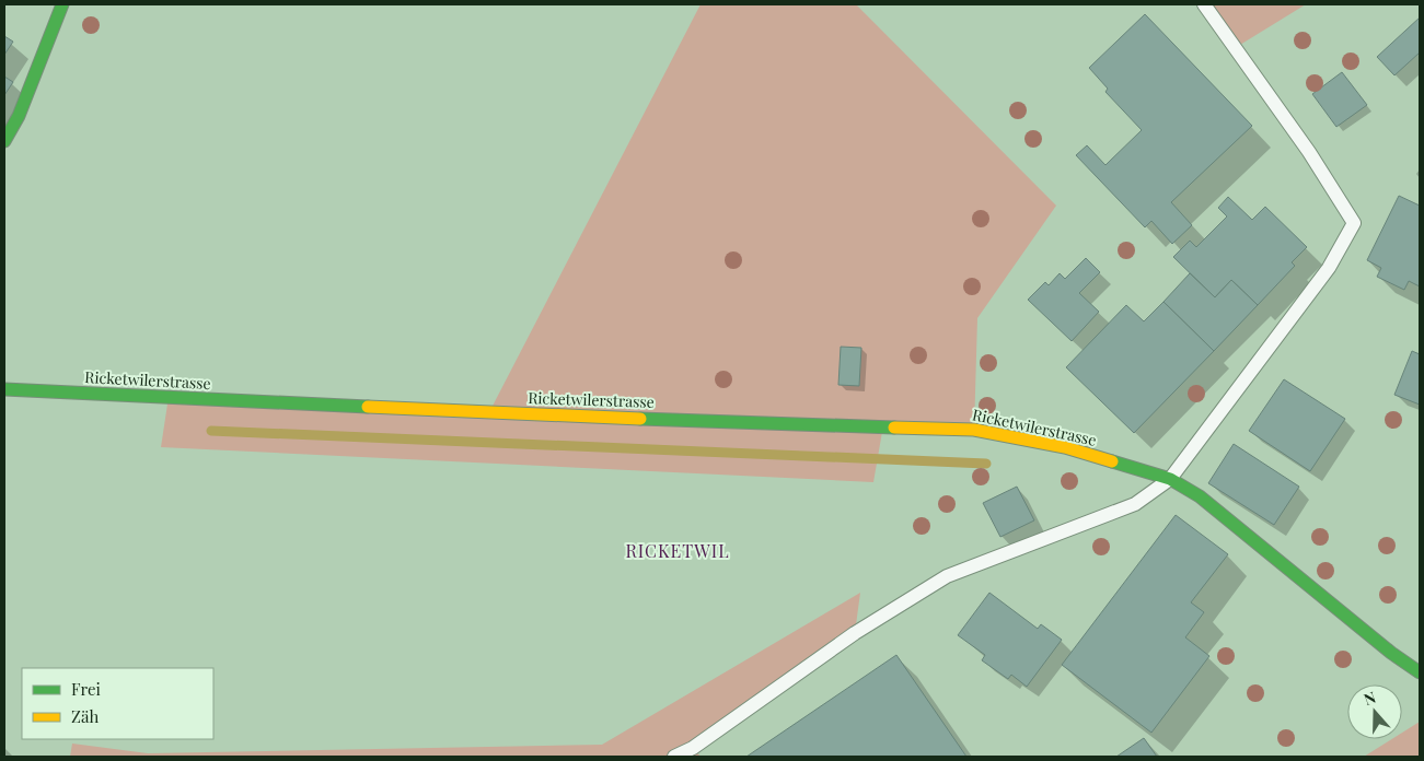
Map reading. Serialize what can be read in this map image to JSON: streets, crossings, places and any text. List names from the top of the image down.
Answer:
{
  "streets": {
    "street": ["Ricketwilerstrasse"]
  },
  "districts": ["RICKETWIL"],
  "legend": ["Frei", "Zäh"],
  "north": "top"
}
